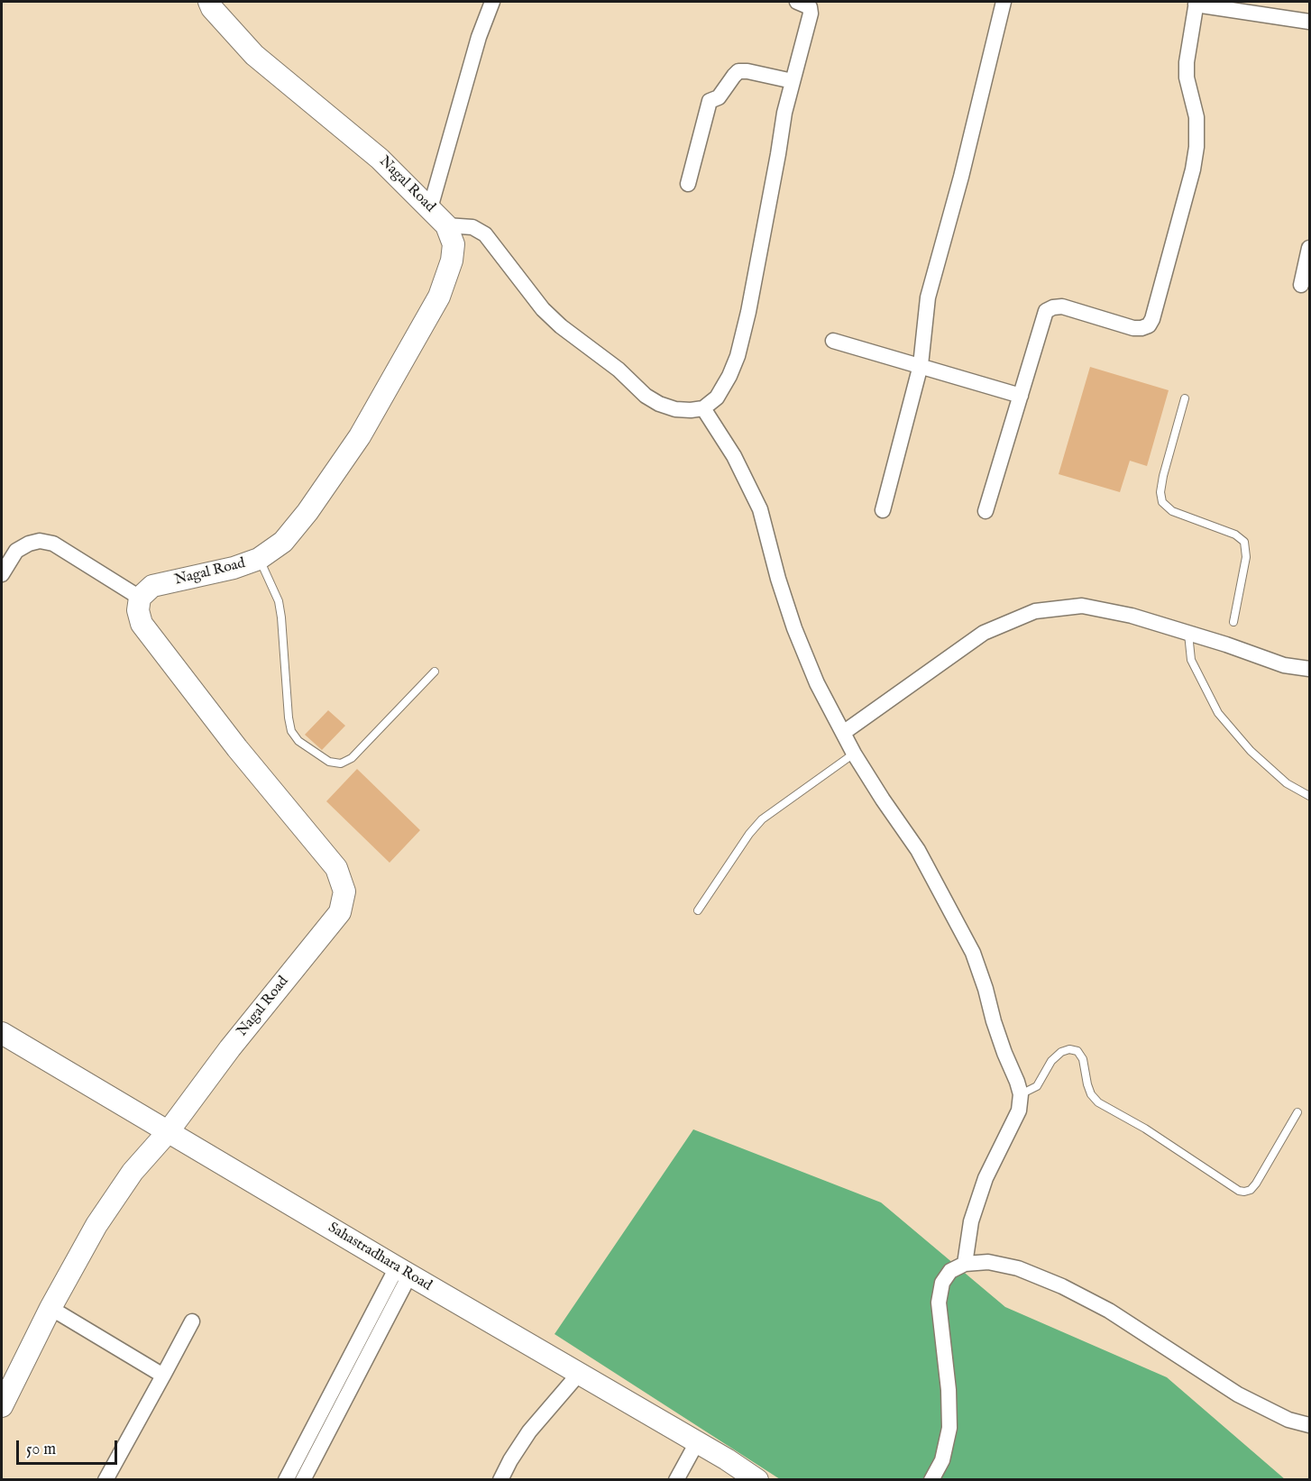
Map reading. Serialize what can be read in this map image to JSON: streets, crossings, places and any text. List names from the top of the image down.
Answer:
{
  "streets": {
    "main road": ["Nagal Road", "Sahastradhara Road"]
  },
  "crossings": [
    ["Nagal Road", "Sahastradhara Road"]
  ],
  "scale_bar": "50 m"
}
